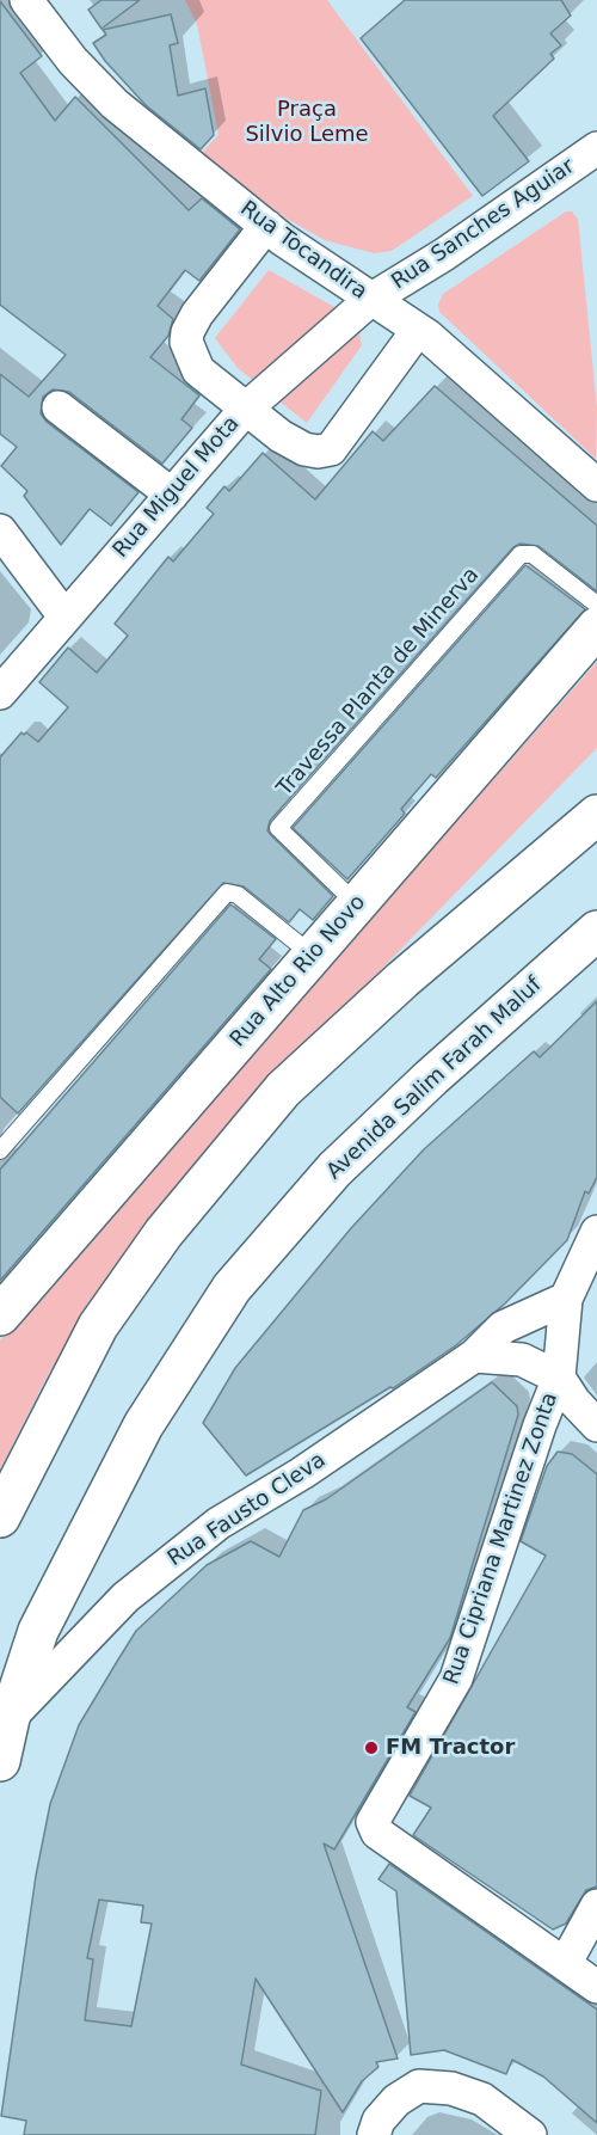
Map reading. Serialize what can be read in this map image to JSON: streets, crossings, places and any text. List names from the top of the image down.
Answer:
{
  "streets": {
    "main road": ["Rua Alto Rio Novo", "Avenida Salim Farah Maluf"],
    "street": [
      "Rua Sanches Aguiar",
      "Rua Tocandira",
      "Rua Miguel Mota",
      "Rua Fausto Cleva",
      "Rua Cipriana Martinez Zonta"
    ],
    "lane": ["Travessa Planta de Minerva"]
  },
  "crossings": [
    ["Rua Sanches Aguiar", "Rua Tocandira"],
    ["Rua Sanches Aguiar", "Rua Miguel Mota"],
    ["Rua Tocandira", "Rua Miguel Mota"],
    ["Travessa Planta de Minerva", "Rua Alto Rio Novo"],
    ["Avenida Salim Farah Maluf", "Rua Fausto Cleva"],
    ["Rua Fausto Cleva", "Rua Cipriana Martinez Zonta"]
  ],
  "parks": ["Praça Silvio Leme"],
  "places": ["FM Tractor"]
}
